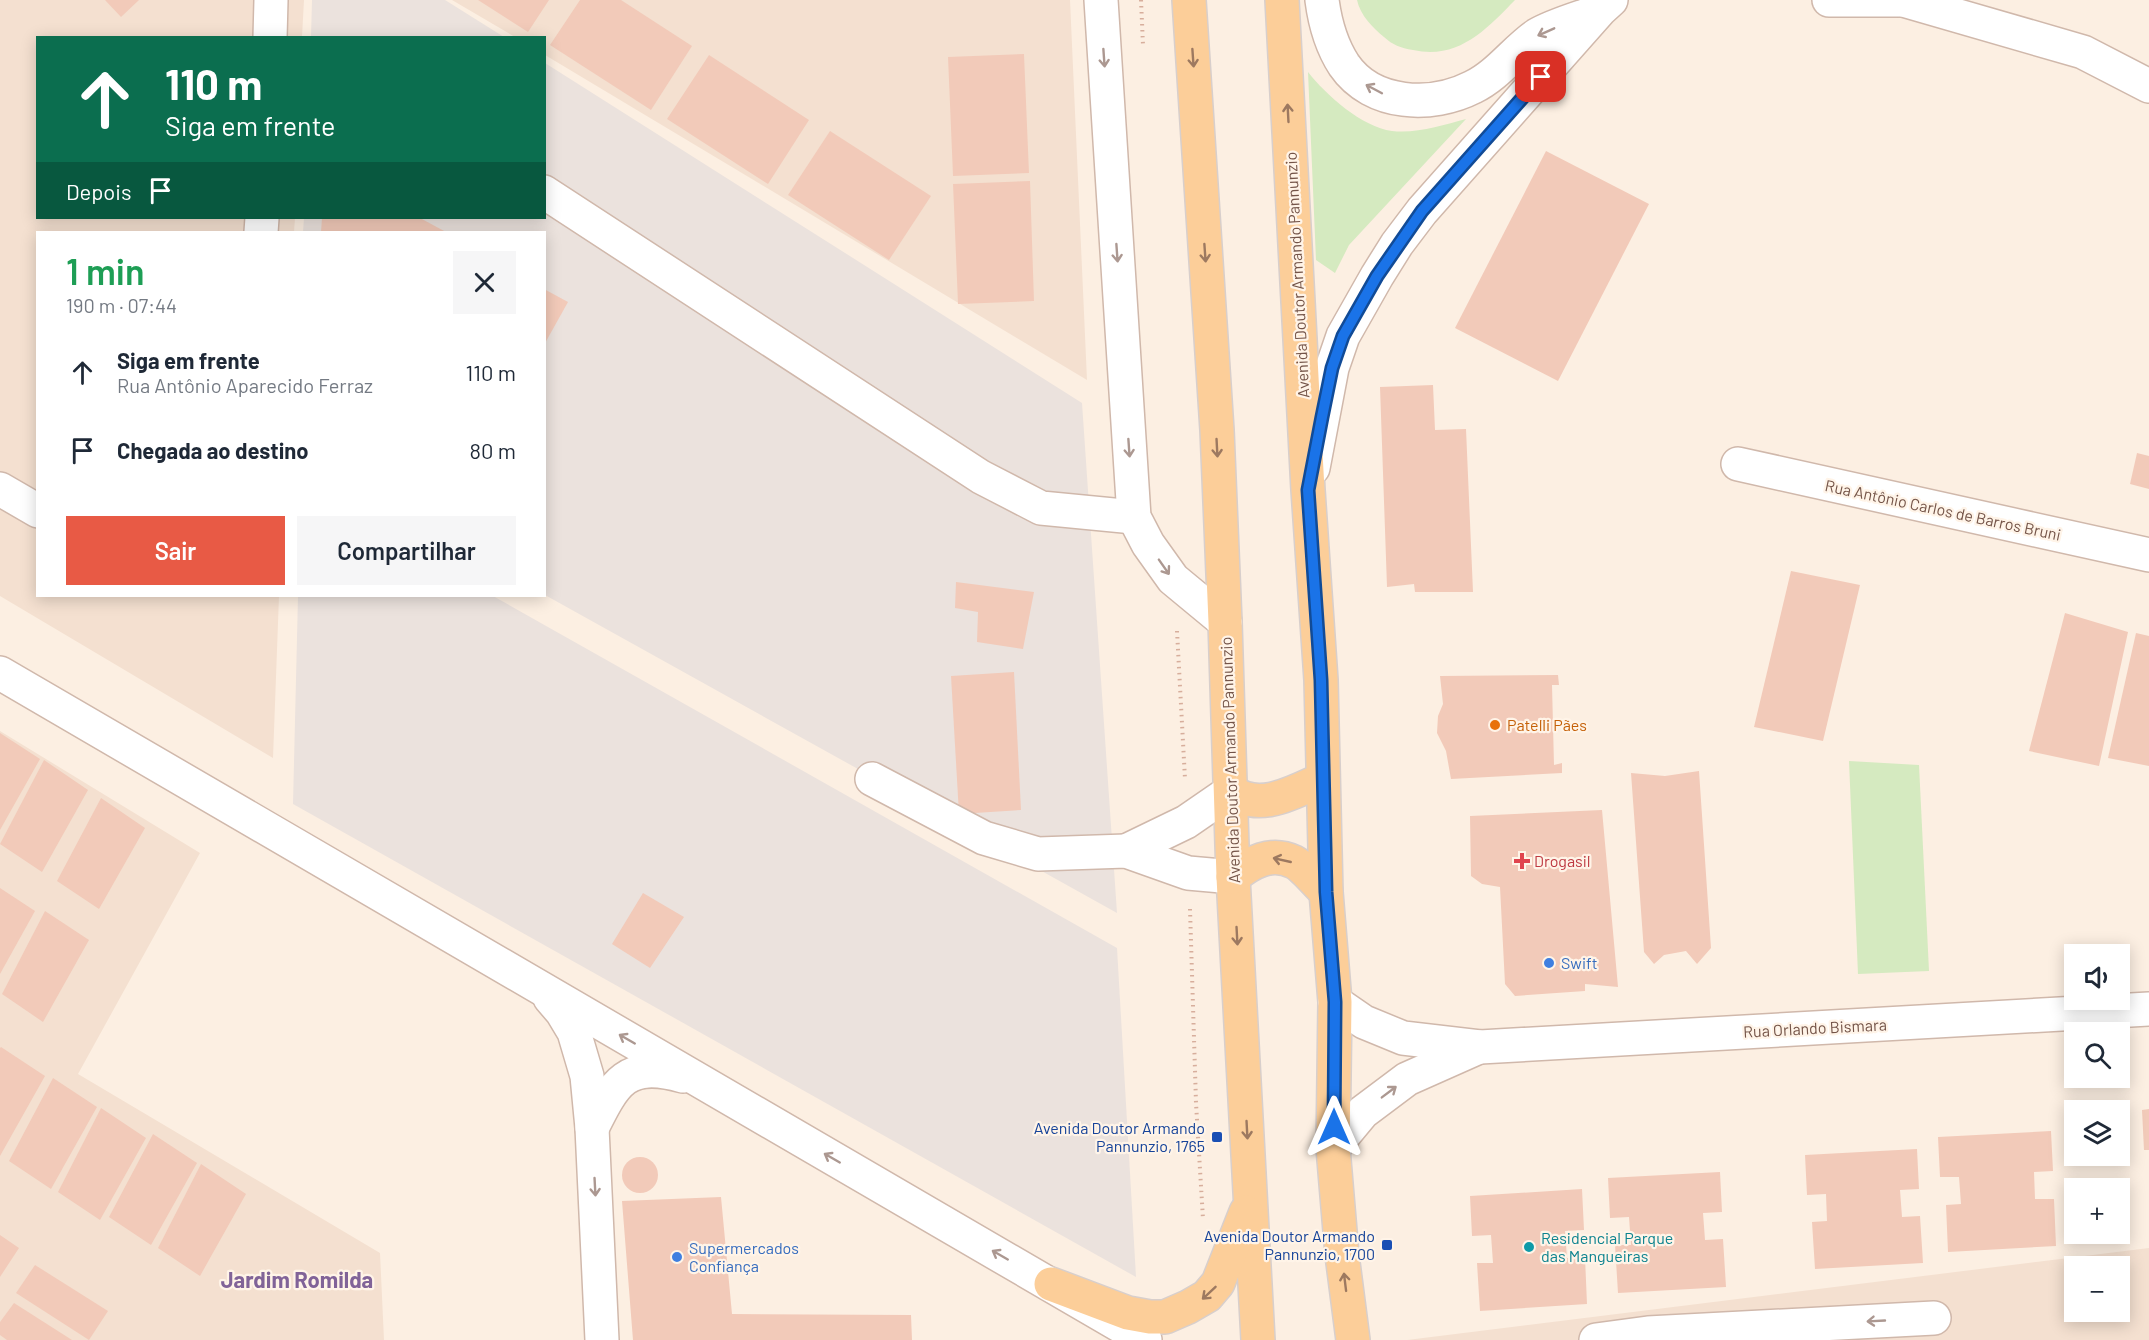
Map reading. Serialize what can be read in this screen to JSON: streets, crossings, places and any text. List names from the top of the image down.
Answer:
{
  "streets": {
    "main road": ["Avenida Doutor Armando Pannunzio"],
    "street": ["Rua Antônio Carlos de Barros Bruni", "Rua Orlando Bismara"]
  },
  "crossings": [
    ["Avenida Doutor Armando Pannunzio", "Rua Orlando Bismara"]
  ],
  "districts": ["Jardim Romilda"],
  "places": {
    "other": [
      "Patelli Pães",
      "Swift",
      "Residencial Parque das Mangueiras",
      "Supermercados Confiança"
    ],
    "health": ["Drogasil"],
    "transit": ["Avenida Doutor Armando Pannunzio, 1765", "Avenida Doutor Armando Pannunzio, 1700"]
  },
  "page": {
    "turn": ["110 m", "Siga em frente"],
    "then": "Depois",
    "heading": ["1 min", "190 m · 07:44"],
    "list": [
      {
        "name": "Siga em frente",
        "note": "Rua Antônio Aparecido Ferraz",
        "value": "110 m"
      },
      {
        "name": "Chegada ao destino",
        "value": "80 m"
      }
    ],
    "buttons": ["Sair", "Compartilhar"],
    "map_buttons": ["+", "−"]
  }
}
